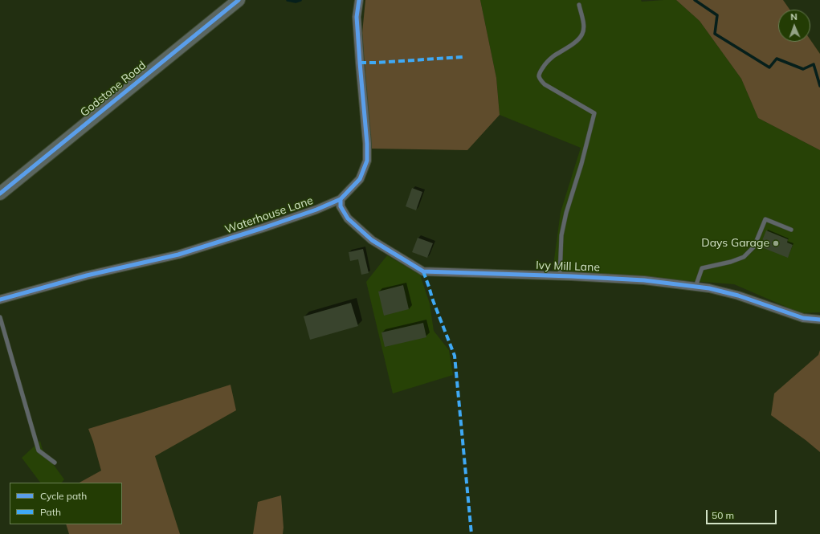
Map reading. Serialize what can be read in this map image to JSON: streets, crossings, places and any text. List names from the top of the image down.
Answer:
{
  "streets": {
    "main road": ["Godstone Road"],
    "street": ["Waterhouse Lane", "Ivy Mill Lane"]
  },
  "crossings": [
    ["Waterhouse Lane", "Ivy Mill Lane"]
  ],
  "places": ["Days Garage"],
  "legend": ["Cycle path", "Path"],
  "scale_bar": "50 m",
  "north": "top"
}
